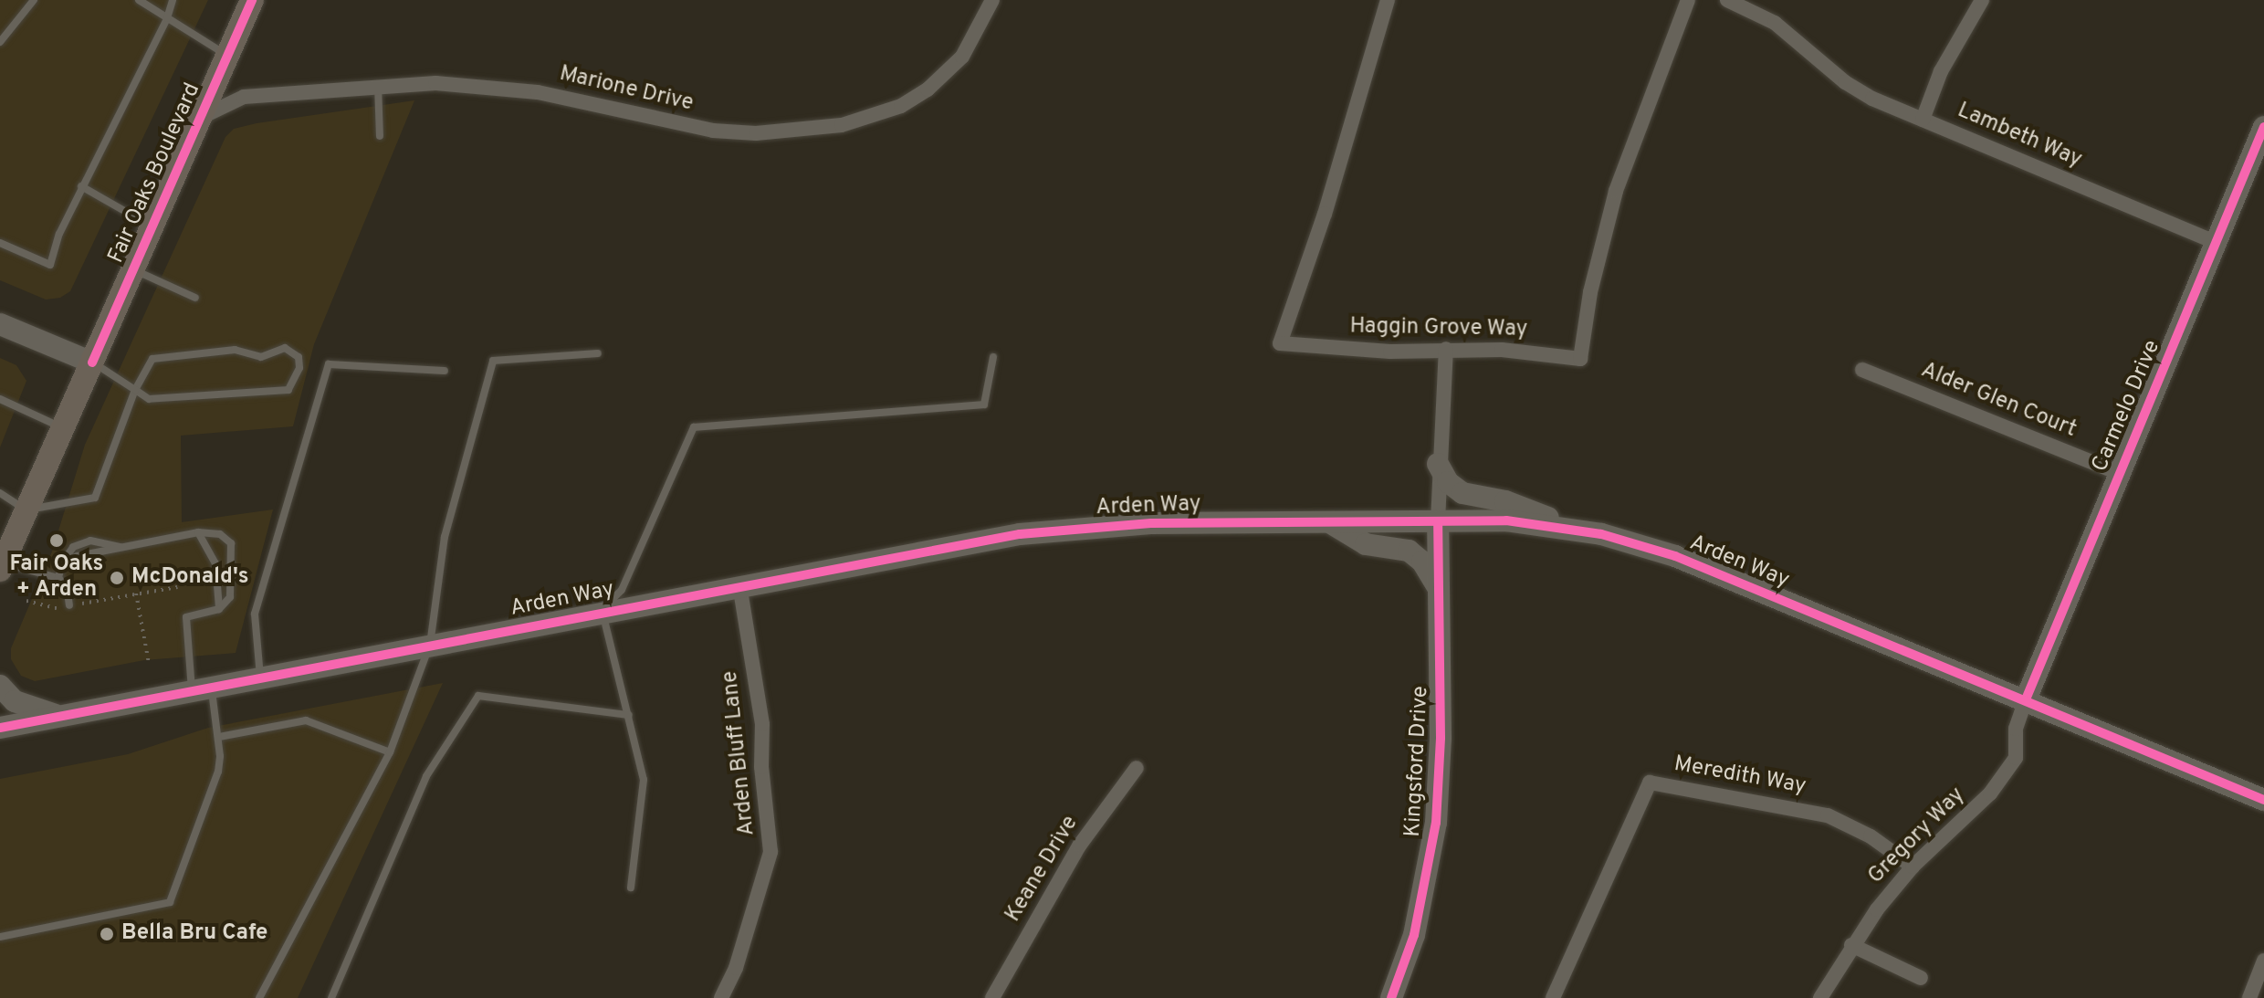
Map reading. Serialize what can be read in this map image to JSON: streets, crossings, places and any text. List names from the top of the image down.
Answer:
{
  "streets": {
    "main road": ["Fair Oaks Boulevard"],
    "street": [
      "Marione Drive",
      "Lambeth Way",
      "Haggin Grove Way",
      "Alder Glen Court",
      "Carmelo Drive",
      "Arden Way",
      "Arden Bluff Lane",
      "Kingsford Drive",
      "Meredith Way",
      "Gregory Way",
      "Keane Drive"
    ]
  },
  "crossings": [
    ["Marione Drive", "Fair Oaks Boulevard"],
    ["Lambeth Way", "Carmelo Drive"],
    ["Alder Glen Court", "Carmelo Drive"],
    ["Carmelo Drive", "Arden Way"],
    ["Carmelo Drive", "Gregory Way"],
    ["Arden Way", "Arden Bluff Lane"],
    ["Arden Way", "Kingsford Drive"],
    ["Arden Way", "Gregory Way"],
    ["Meredith Way", "Gregory Way"]
  ],
  "places": ["Fair Oaks + Arden", "McDonald's", "Bella Bru Cafe"]
}
